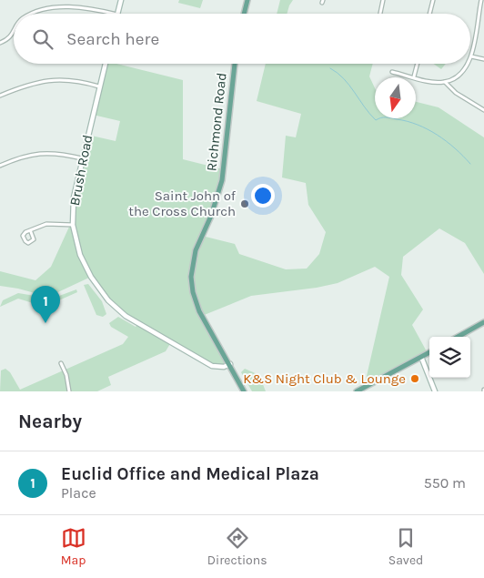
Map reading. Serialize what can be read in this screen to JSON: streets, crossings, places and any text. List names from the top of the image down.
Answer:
{
  "streets": {
    "main road": ["Richmond Road"],
    "street": ["Brush Road"]
  },
  "crossings": [
    ["Richmond Road", "Brush Road"]
  ],
  "places": ["Saint John of the Cross Church", "K&S Night Club & Lounge"],
  "north": "bottom",
  "page": {
    "search": "Search here",
    "pins": "1",
    "heading": "Nearby",
    "list": [
      {
        "mark": "1",
        "name": "Euclid Office and Medical Plaza",
        "note": "Place",
        "value": "550 m"
      }
    ],
    "nav": ["Map", "Directions", "Saved"]
  }
}
